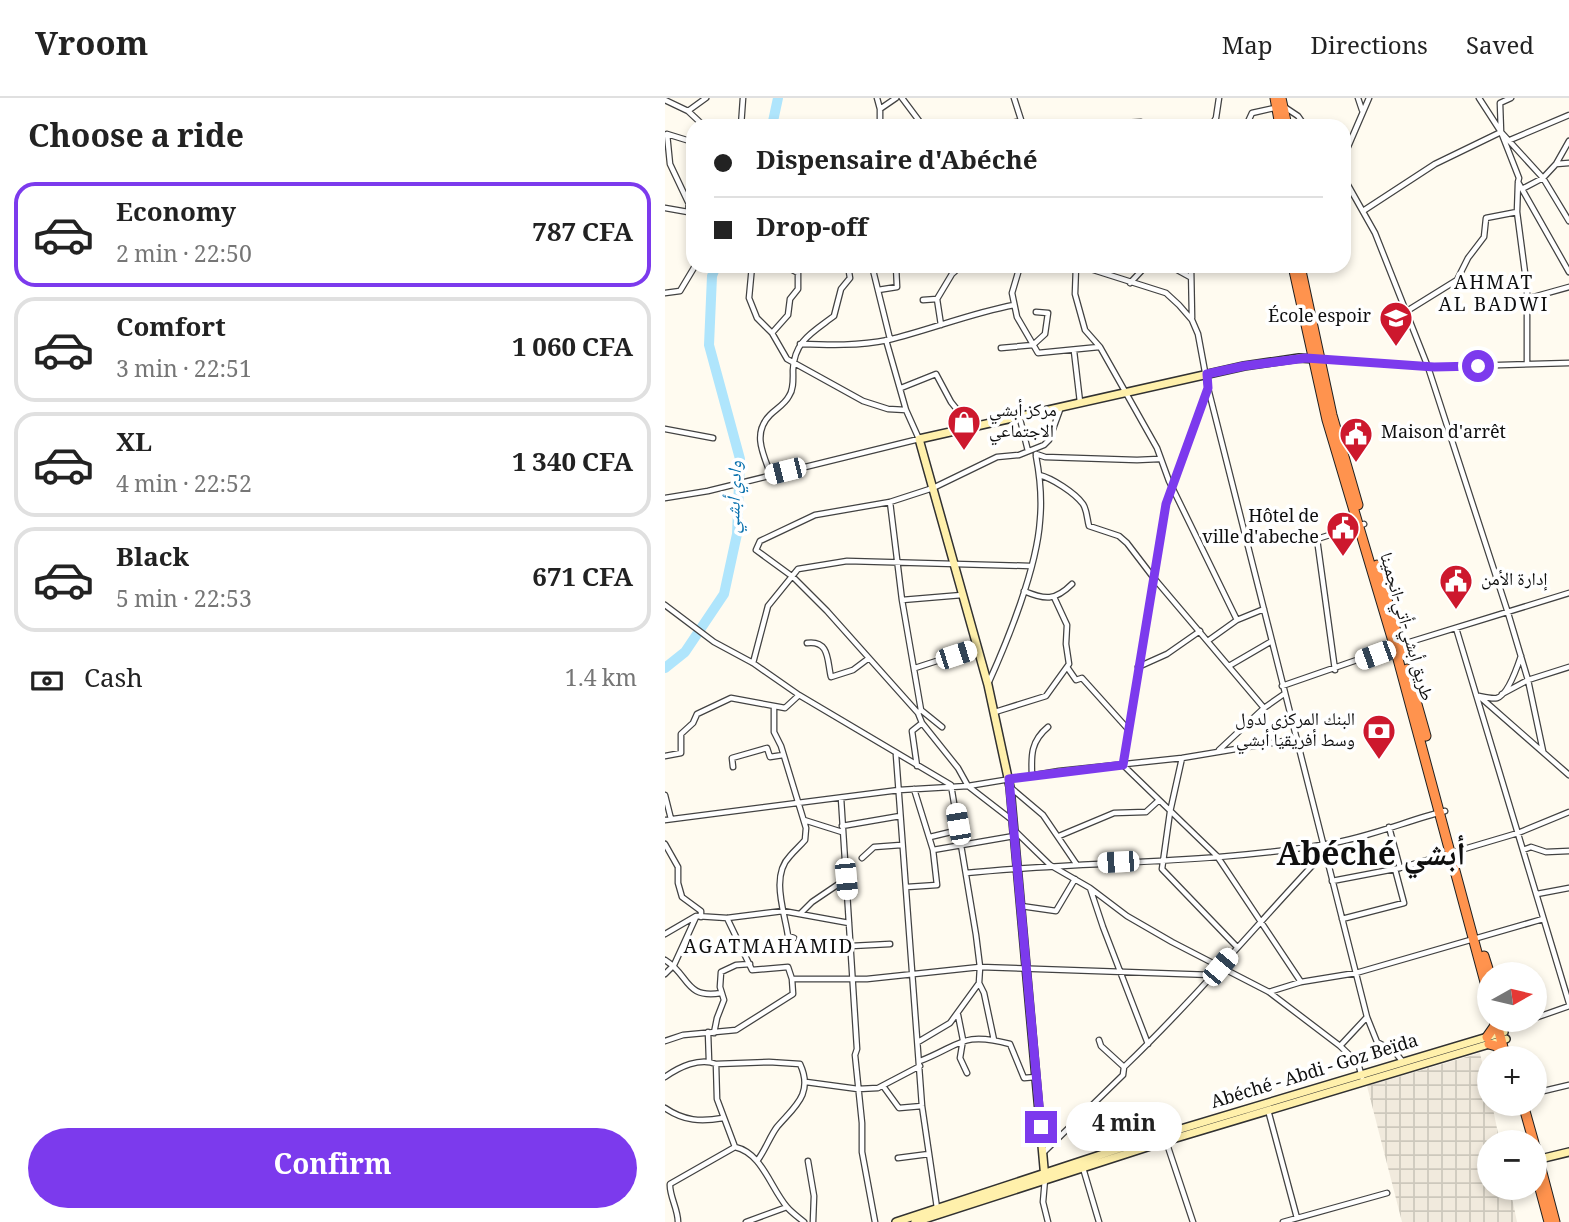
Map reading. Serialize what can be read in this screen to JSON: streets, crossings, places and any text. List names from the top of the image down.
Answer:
{
  "streets": {
    "street": ["Abéché - Abdi - Goz Beïda"]
  },
  "districts": ["AHMAT AL BADWI", "Abéché أبشي", "AGATMAHAMID"],
  "water": ["وادي أبشي"],
  "places": {
    "school or university": ["École espoir"],
    "shop": ["مركز أبشي الاجتماعي"],
    "public building": ["Maison d'arrêt", "Hôtel de ville d'abeche", "إدارة الأمن"],
    "bank": ["البنك المركزي لدول وسط أفريقيا أبشي"]
  },
  "north": "right",
  "page": {
    "header": "Vroom",
    "nav": ["Map", "Directions", "Saved"],
    "heading": "Choose a ride",
    "banner": ["Dispensaire d'Abéché", "Drop-off"],
    "list": [
      {
        "name": "Economy",
        "note": "2 min · 22:50",
        "value": "787 CFA"
      },
      {
        "name": "Comfort",
        "note": "3 min · 22:51",
        "value": "1 060 CFA"
      },
      {
        "name": "XL",
        "note": "4 min · 22:52",
        "value": "1 340 CFA"
      },
      {
        "name": "Black",
        "note": "5 min · 22:53",
        "value": "671 CFA"
      }
    ],
    "pay": ["Cash", "1.4 km"],
    "map_buttons": ["+", "−"],
    "bubble": "4 min",
    "buttons": "Confirm"
  }
}
